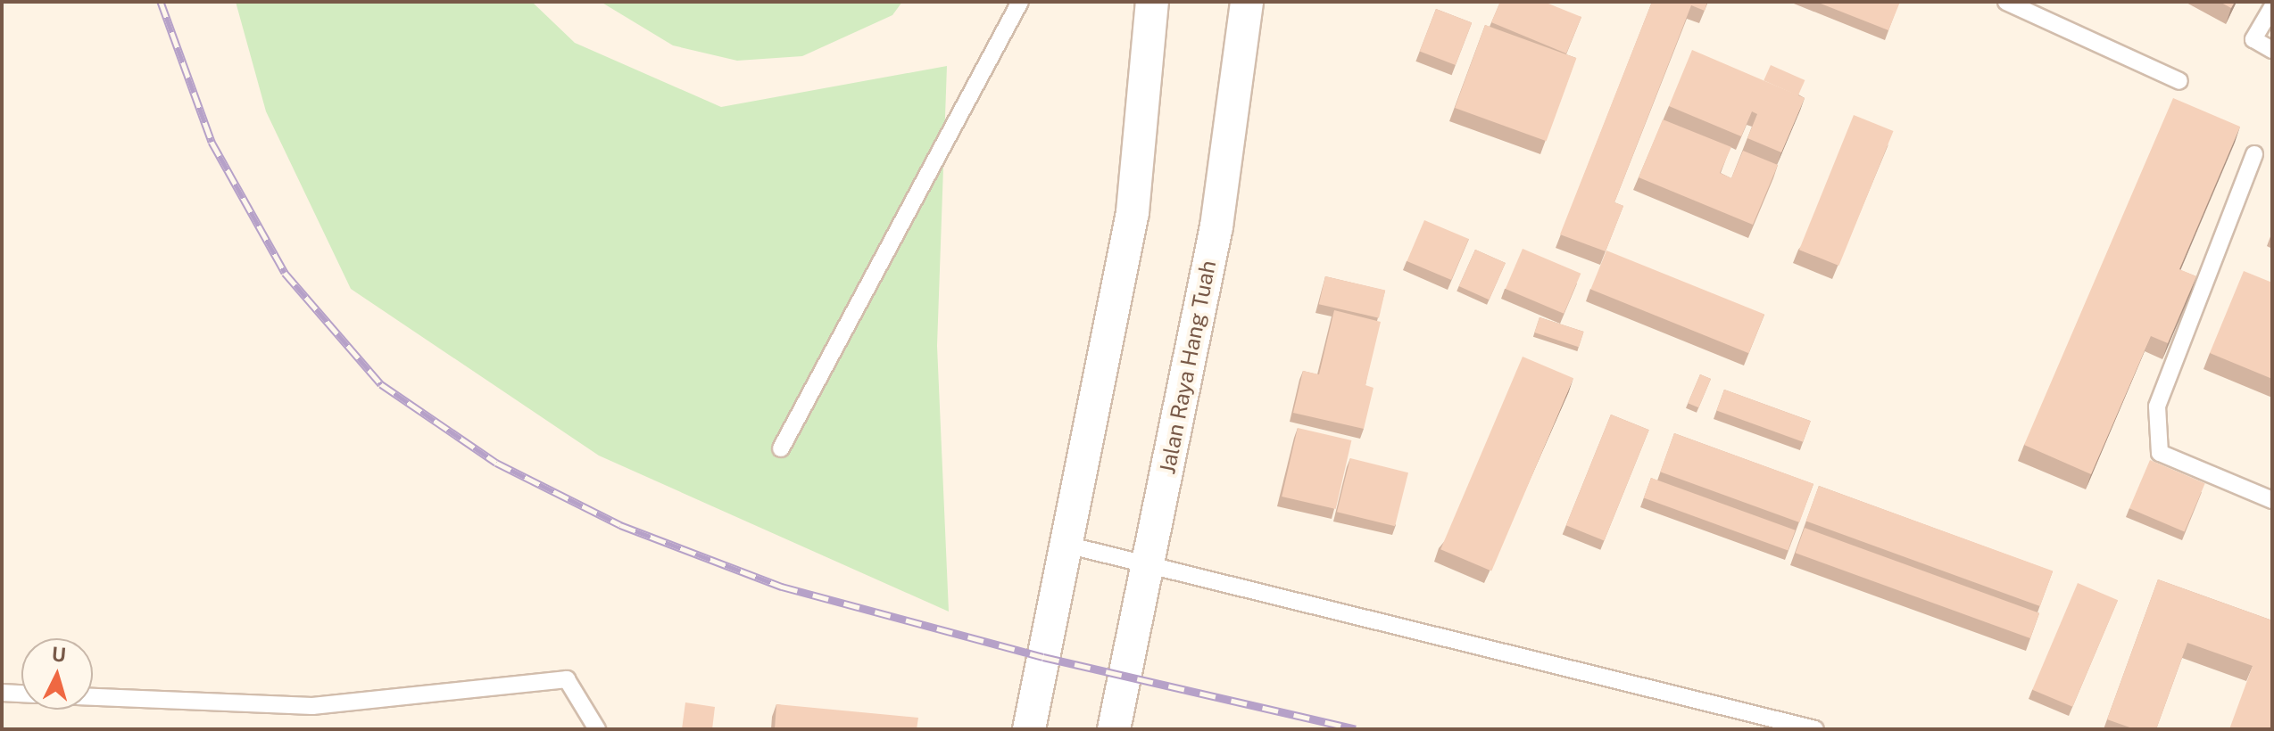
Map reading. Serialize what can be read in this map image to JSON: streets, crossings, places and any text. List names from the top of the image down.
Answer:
{
  "streets": {
    "street": ["Jalan Raya Hang Tuah"]
  },
  "north": "top"
}
